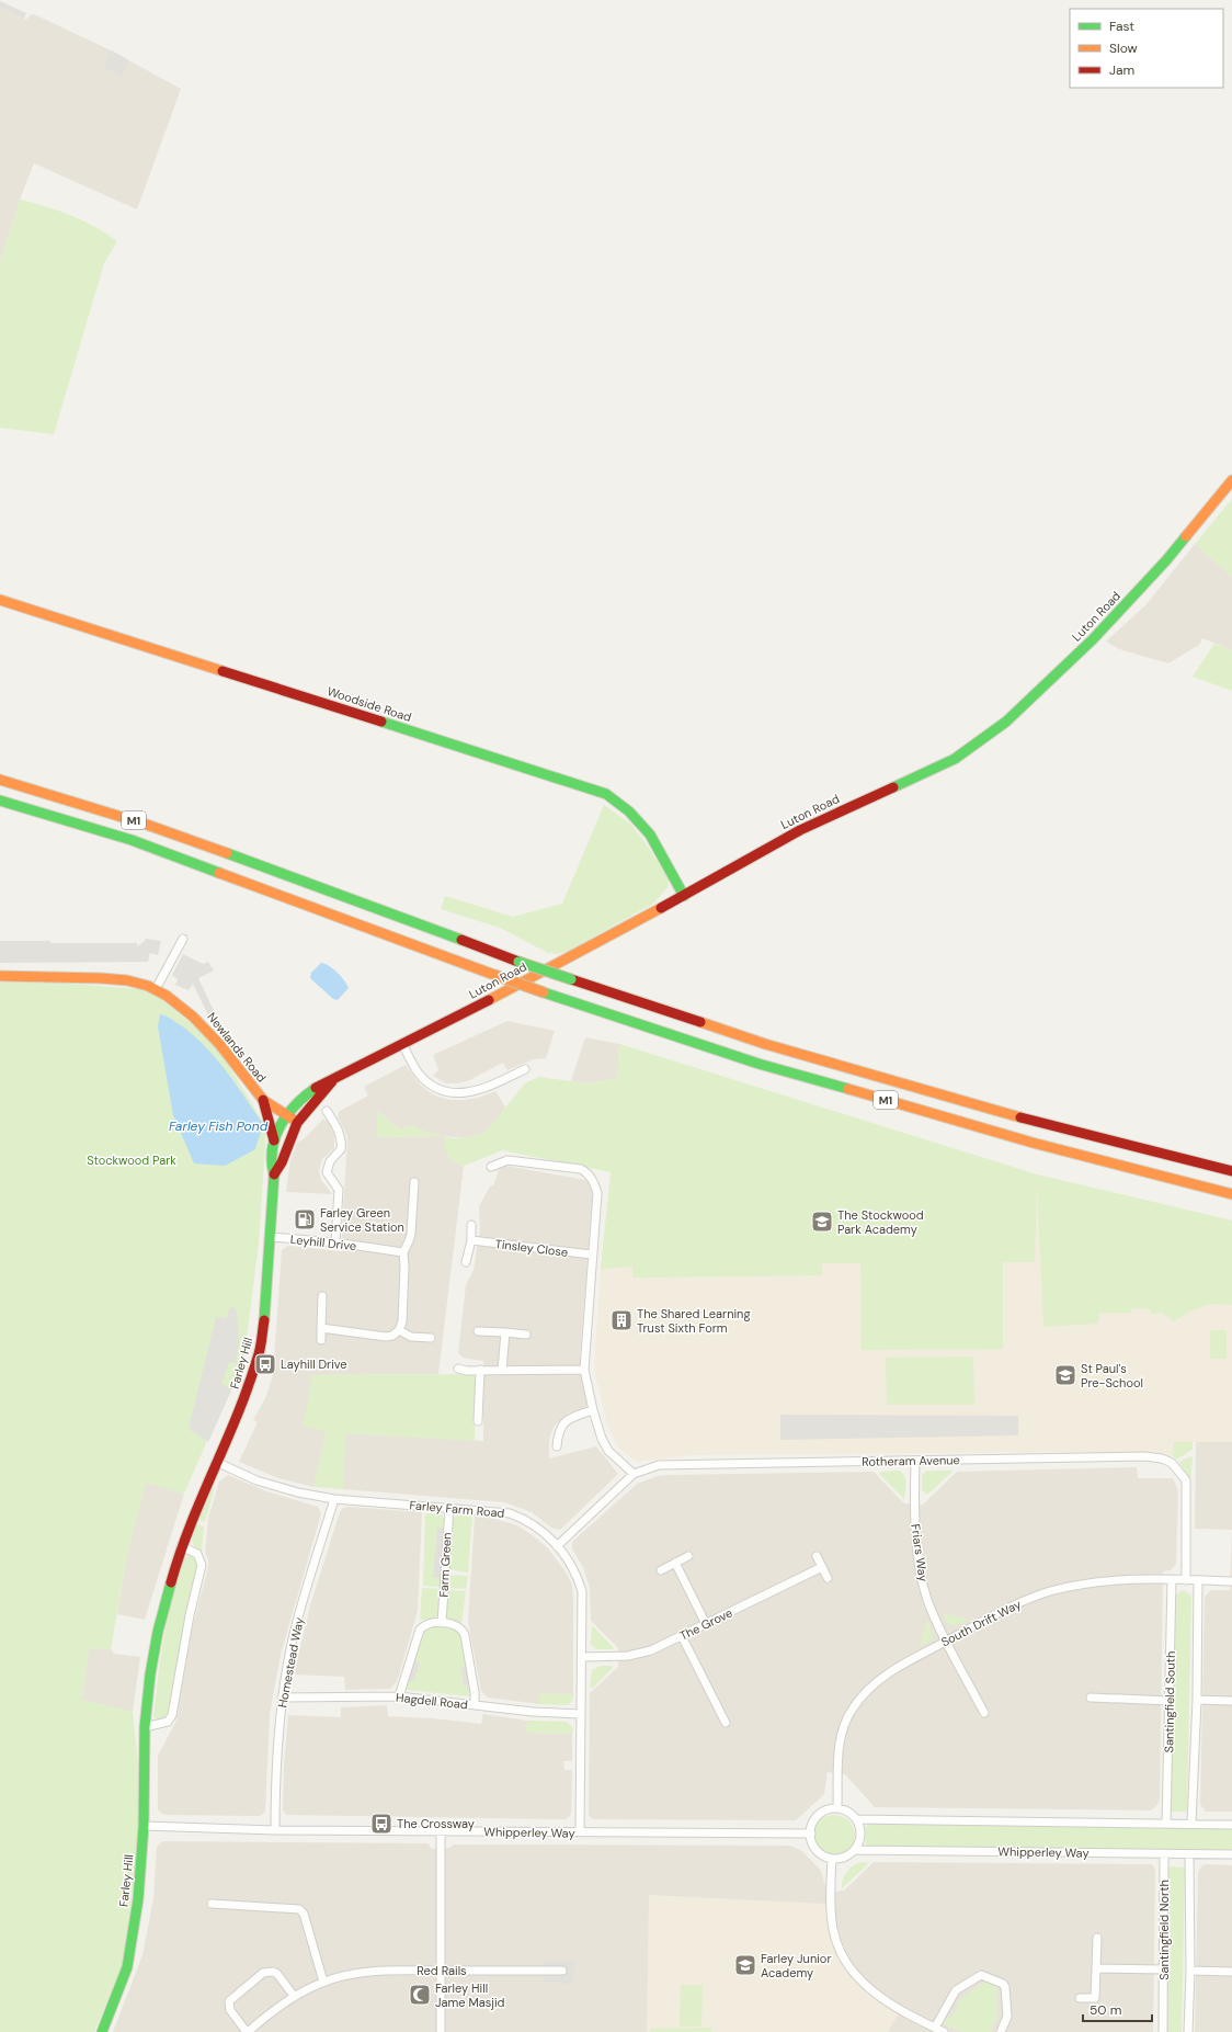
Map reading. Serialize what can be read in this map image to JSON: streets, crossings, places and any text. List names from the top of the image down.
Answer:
{
  "streets": {
    "main road": [
      "Luton Road",
      "Woodside Road",
      "M1",
      "Newlands Road",
      "Farley Hill"
    ],
    "street": [
      "Leyhill Drive",
      "Tinsley Close",
      "Rotheram Avenue",
      "Farley Farm Road",
      "Friars Way",
      "Farm Green",
      "South Drift Way",
      "The Grove",
      "Homestead Way",
      "Hagdell Road",
      "Santingfield South",
      "Whipperley Way",
      "Santingfield North",
      "Red Rails"
    ]
  },
  "crossings": [
    ["Luton Road", "Woodside Road"],
    ["Luton Road", "Newlands Road"],
    ["Luton Road", "Farley Hill"],
    ["Newlands Road", "Farley Hill"],
    ["Leyhill Drive", "Farley Hill"],
    ["Farley Hill", "Farley Farm Road"],
    ["Farley Hill", "Whipperley Way"],
    ["Rotheram Avenue", "Farley Farm Road"],
    ["Rotheram Avenue", "Friars Way"],
    ["Rotheram Avenue", "South Drift Way"],
    ["Farley Farm Road", "Farm Green"],
    ["Farley Farm Road", "The Grove"],
    ["Farley Farm Road", "Homestead Way"],
    ["Farley Farm Road", "Hagdell Road"],
    ["Farley Farm Road", "Whipperley Way"],
    ["Friars Way", "South Drift Way"],
    ["South Drift Way", "Santingfield South"],
    ["South Drift Way", "Whipperley Way"],
    ["Homestead Way", "Hagdell Road"],
    ["Homestead Way", "Whipperley Way"],
    ["Whipperley Way", "Santingfield North"]
  ],
  "water": ["Farley Fish Pond"],
  "parks": ["Stockwood Park"],
  "places": {
    "fuel station": ["Farley Green Service Station"],
    "school or university": ["The Stockwood Park Academy", "St Paul's Pre-School", "Farley Junior Academy"],
    "building": ["The Shared Learning Trust Sixth Form"],
    "bus stop": ["Layhill Drive", "The Crossway"],
    "mosque": ["Farley Hill Jame Masjid"]
  },
  "legend": ["Fast", "Slow", "Jam"],
  "scale_bar": "50 m"
}
